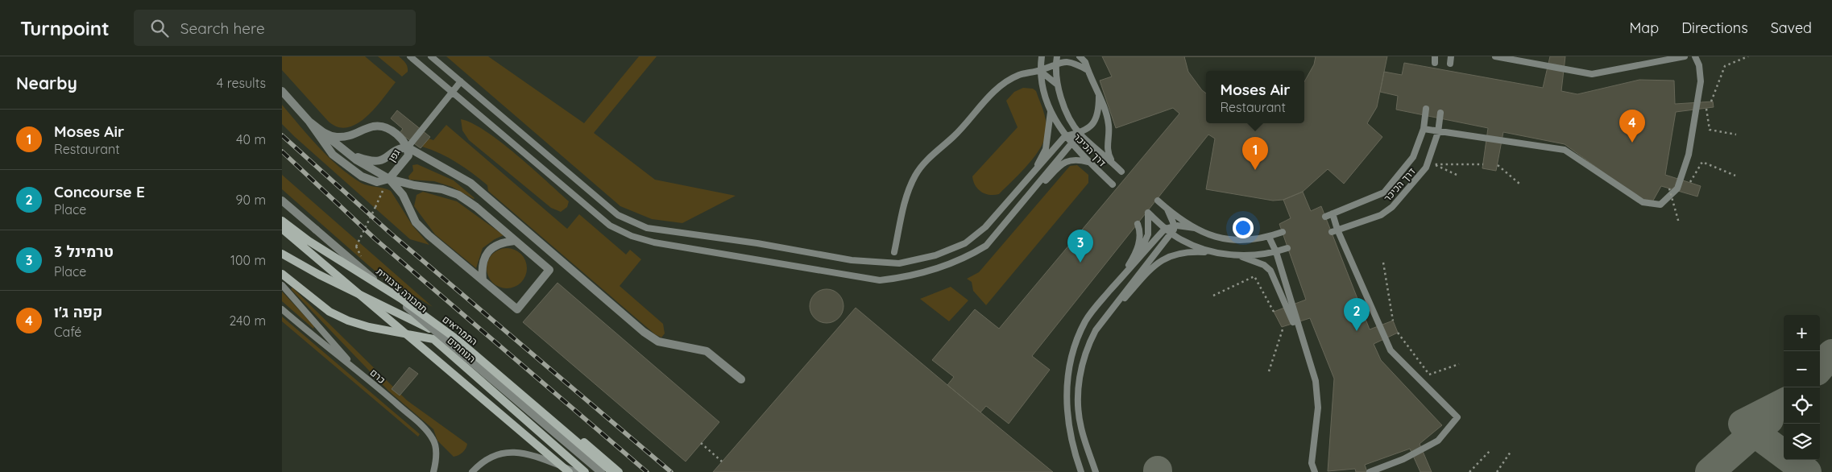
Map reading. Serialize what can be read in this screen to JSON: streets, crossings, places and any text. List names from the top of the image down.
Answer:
{
  "streets": {
    "street": [
      "גפן",
      "תחבורה ציבורית",
      "הממריאים",
      "הנוחתים"
    ],
    "lane": ["דרך הכיכר", "כרם"]
  },
  "page": {
    "header": "Turnpoint",
    "search": "Search here",
    "nav": ["Map", "Directions", "Saved"],
    "heading": ["Nearby", "4 results"],
    "popup": ["Moses Air", "Restaurant"],
    "list": [
      {
        "mark": "1",
        "name": "Moses Air",
        "note": "Restaurant",
        "value": "40 m"
      },
      {
        "mark": "2",
        "name": "Concourse E",
        "note": "Place",
        "value": "90 m"
      },
      {
        "mark": "3",
        "name": "טרמינל 3",
        "note": "Place",
        "value": "100 m"
      },
      {
        "mark": "4",
        "name": "קפה ג'ו",
        "note": "Café",
        "value": "240 m"
      }
    ],
    "pins": [
      "4",
      "1",
      "3",
      "2"
    ],
    "map_buttons": ["+", "−"]
  }
}
